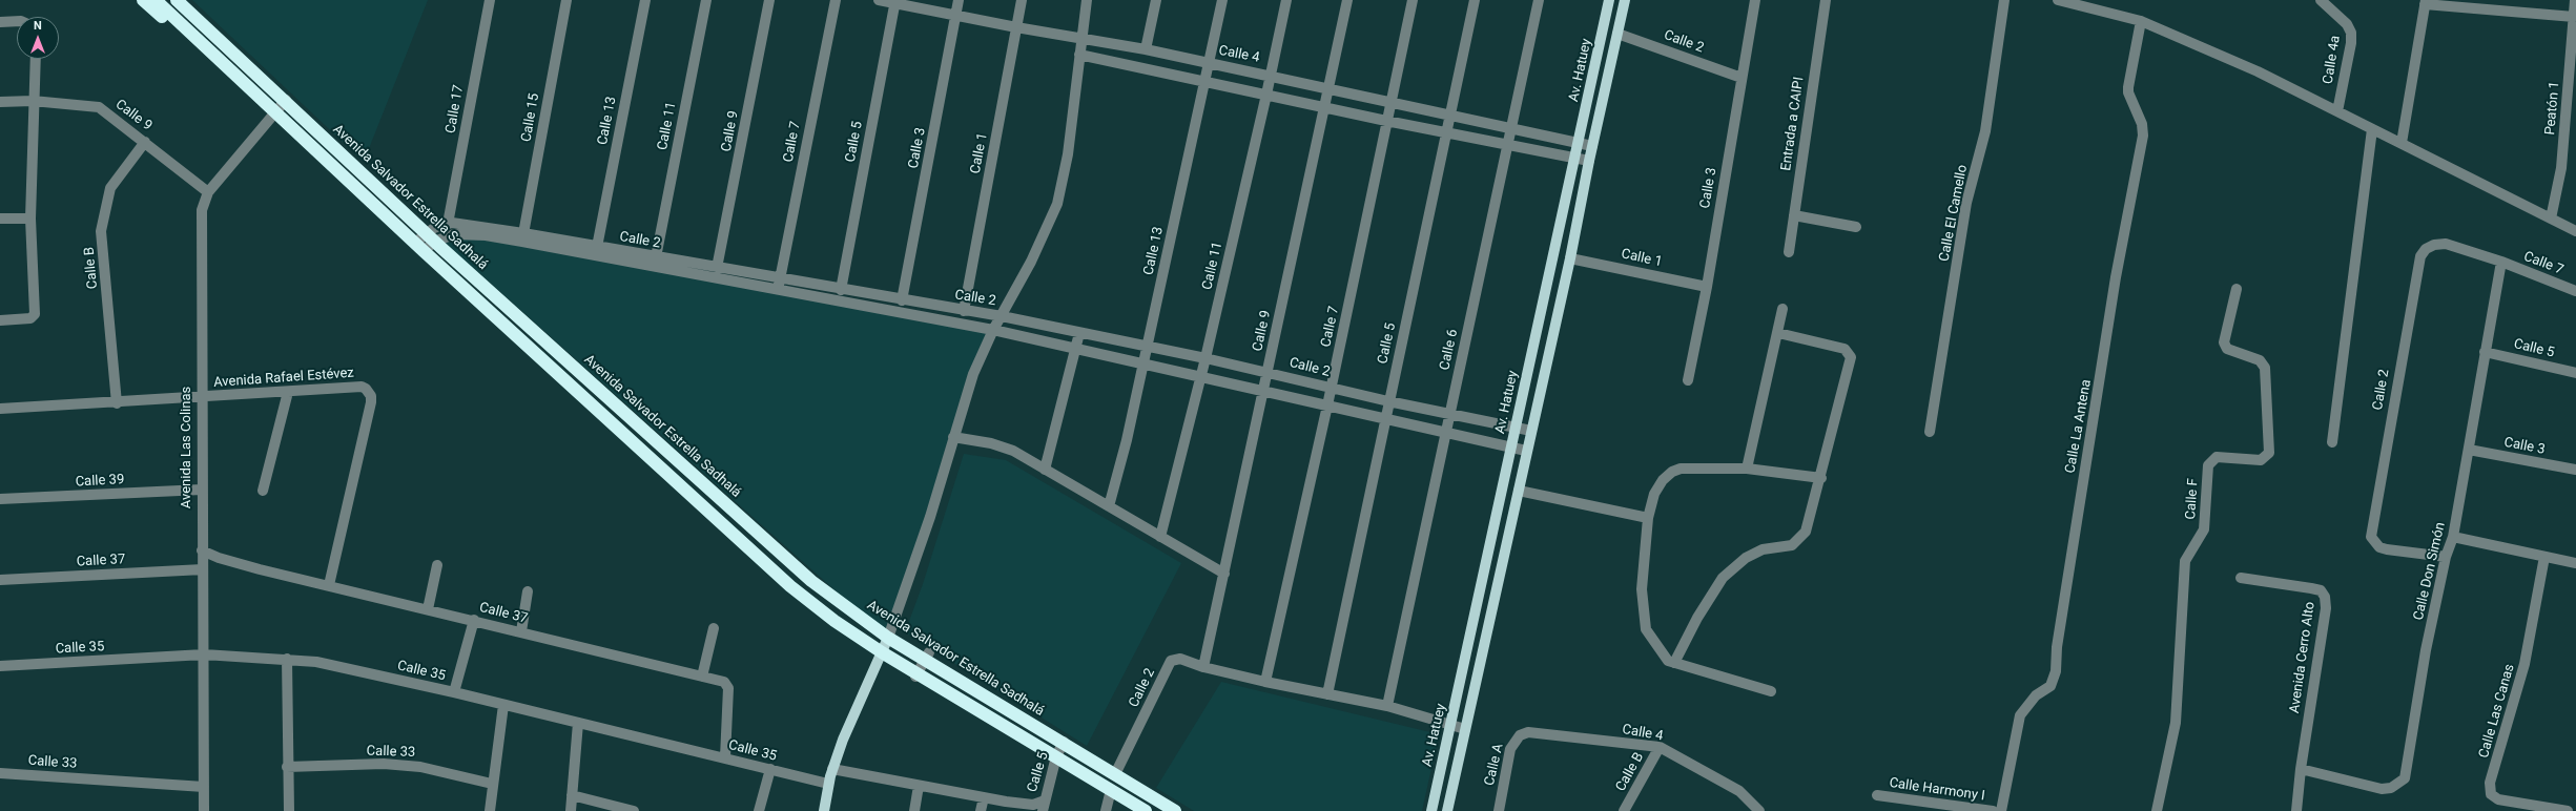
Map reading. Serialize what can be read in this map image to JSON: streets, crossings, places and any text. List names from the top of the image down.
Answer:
{
  "streets": {
    "highway": ["Avenida Salvador Estrella Sadhalá"],
    "main road": ["Av. Hatuey"],
    "street": [
      "Calle 2",
      "Calle 4",
      "Calle 4a",
      "Peatón 1",
      "Calle 17",
      "Calle 9",
      "Calle 15",
      "Calle 13",
      "Entrada a CAIPI",
      "Calle 11",
      "Calle 7",
      "Calle 5",
      "Calle 3",
      "Calle 1",
      "Calle El Camello",
      "Calle B",
      "Calle 6",
      "Avenida Rafael Estévez",
      "Calle La Antena",
      "Avenida Las Colinas",
      "Calle 39",
      "Calle F",
      "Calle 37",
      "Calle Don Simón",
      "Calle 35",
      "Avenida Cerro Alto",
      "Calle Las Canas",
      "Calle 33",
      "Calle A",
      "Calle Harmony I"
    ]
  },
  "crossings": [
    ["Calle 2", "Av. Hatuey"],
    ["Calle 2", "Calle 17"],
    ["Calle 2", "Calle 9"],
    ["Calle 2", "Calle 15"],
    ["Calle 2", "Calle 13"],
    ["Calle 2", "Calle 11"],
    ["Calle 2", "Calle 7"],
    ["Calle 2", "Calle 5"],
    ["Calle 2", "Calle 3"],
    ["Calle 2", "Calle 1"],
    ["Calle 2", "Avenida Salvador Estrella Sadhalá"],
    ["Calle 2", "Calle 6"],
    ["Calle 2", "Calle Don Simón"],
    ["Calle 4", "Av. Hatuey"],
    ["Calle 4", "Calle 9"],
    ["Calle 4", "Calle 13"],
    ["Calle 4", "Calle 11"],
    ["Calle 4", "Calle 7"],
    ["Calle 4", "Calle 5"],
    ["Calle 4", "Calle 3"],
    ["Calle 4", "Calle 1"],
    ["Calle 4", "Calle B"],
    ["Calle 4", "Calle 6"],
    ["Calle 4", "Calle A"],
    ["Av. Hatuey", "Calle 1"],
    ["Calle 9", "Calle B"],
    ["Calle 9", "Avenida Las Colinas"],
    ["Calle 7", "Calle Don Simón"],
    ["Calle 5", "Avenida Salvador Estrella Sadhalá"],
    ["Calle 5", "Calle Don Simón"],
    ["Calle 3", "Calle 1"],
    ["Calle 3", "Calle Don Simón"],
    ["Avenida Salvador Estrella Sadhalá", "Avenida Las Colinas"],
    ["Calle B", "Avenida Rafael Estévez"],
    ["Avenida Rafael Estévez", "Avenida Las Colinas"],
    ["Avenida Rafael Estévez", "Calle 37"],
    ["Avenida Las Colinas", "Calle 39"],
    ["Avenida Las Colinas", "Calle 37"],
    ["Avenida Las Colinas", "Calle 35"],
    ["Avenida Las Colinas", "Calle 33"],
    ["Calle 37", "Calle 35"],
    ["Calle Don Simón", "Avenida Cerro Alto"]
  ],
  "north": "top"
}
